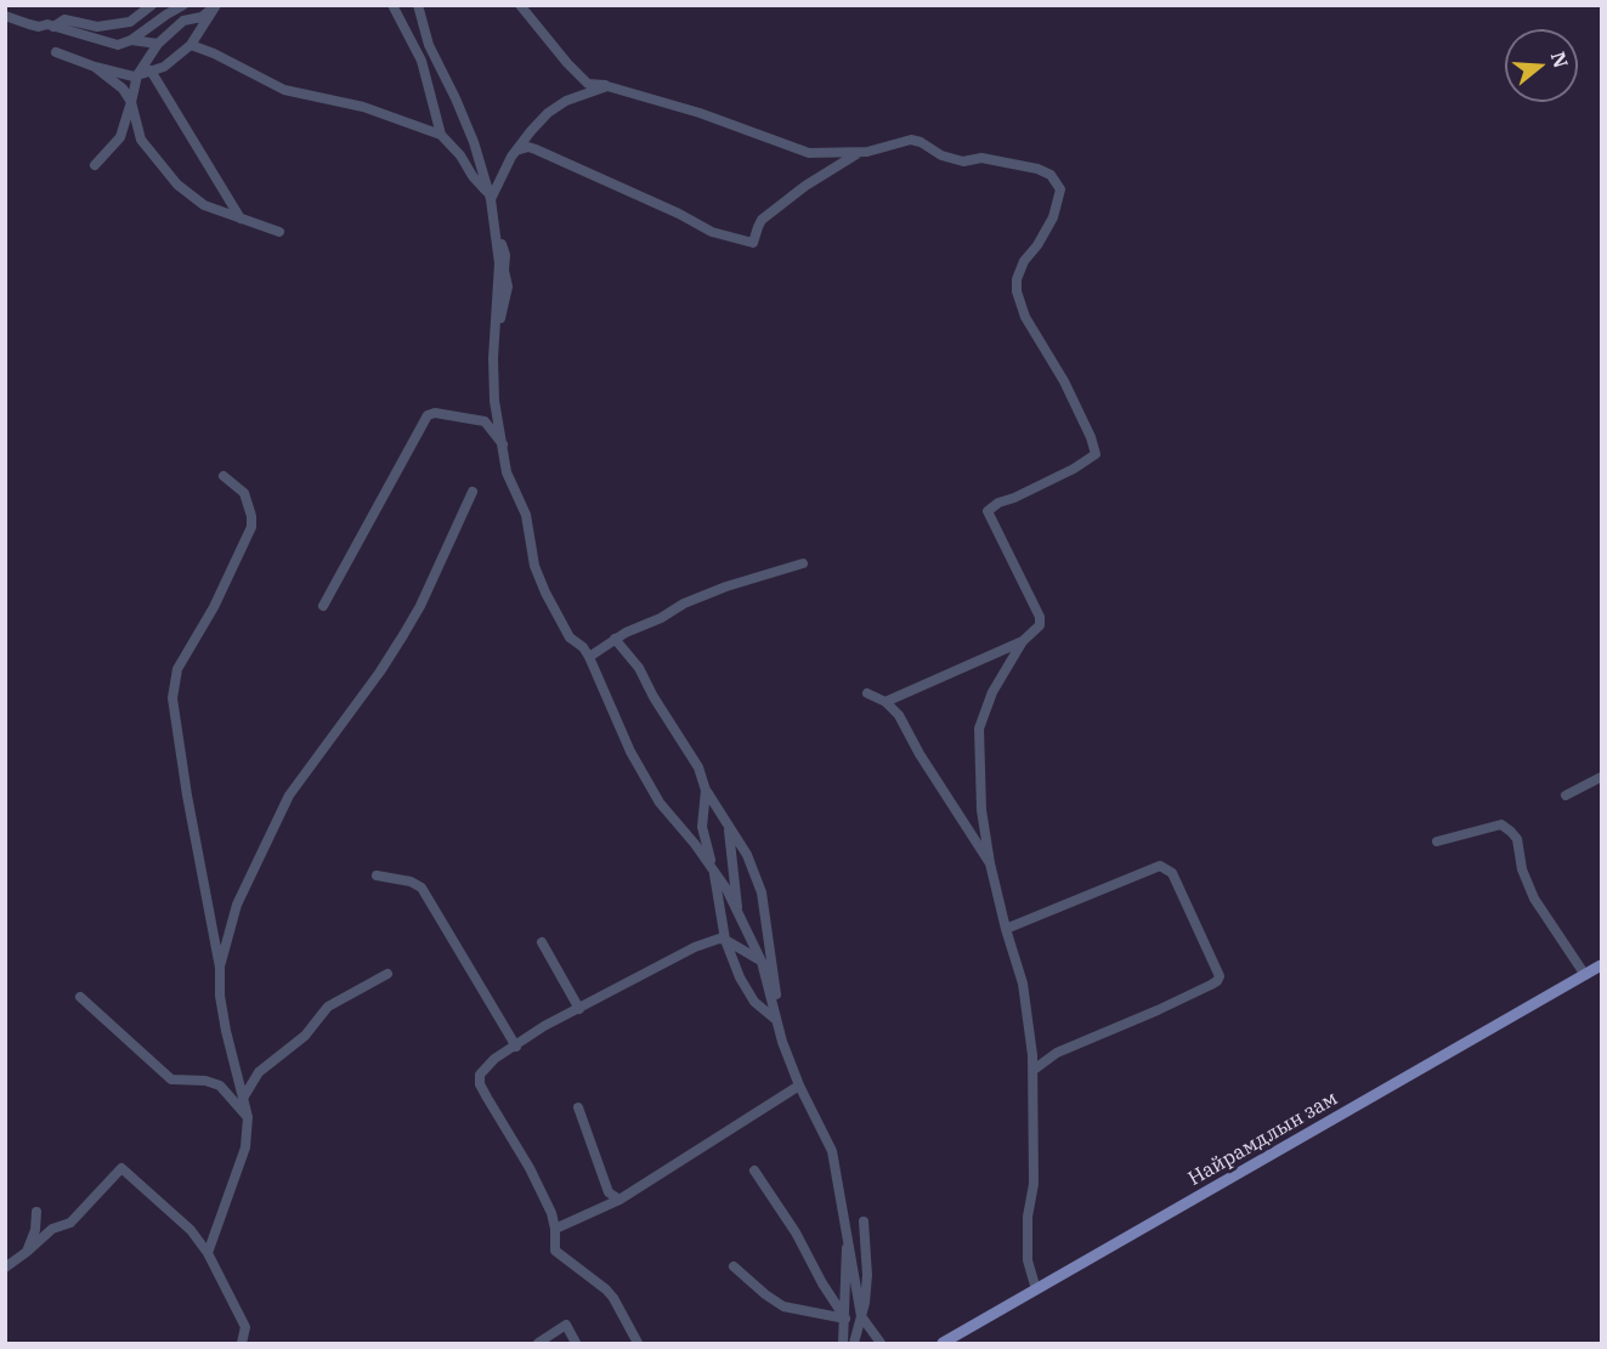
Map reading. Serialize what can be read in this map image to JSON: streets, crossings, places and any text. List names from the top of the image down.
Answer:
{
  "streets": {
    "main road": ["Найрамдлын зам"]
  },
  "north": "right"
}
